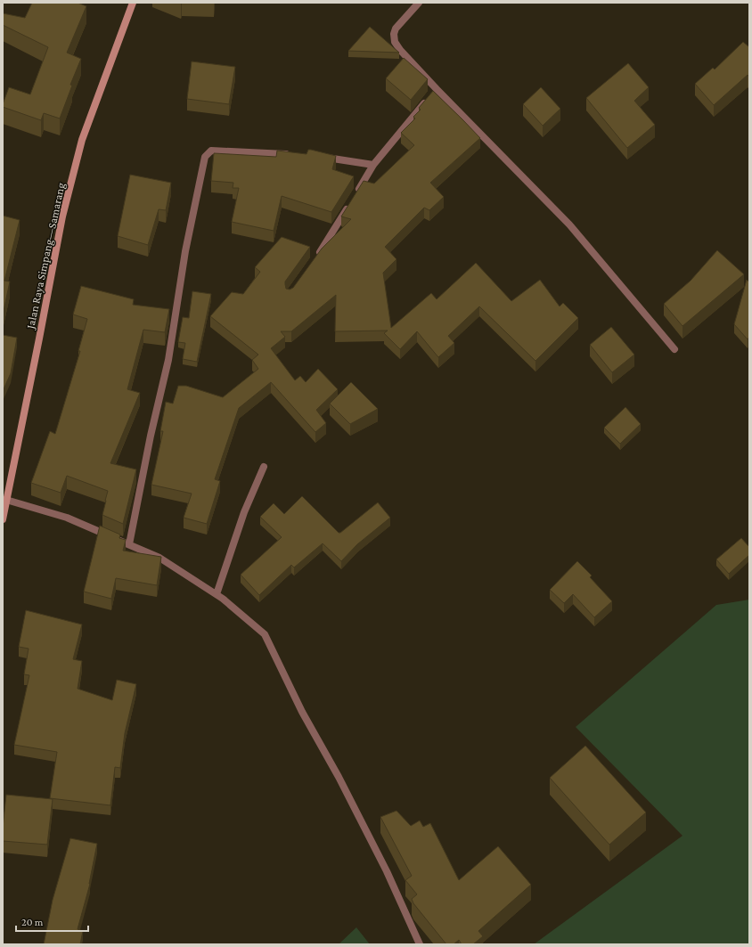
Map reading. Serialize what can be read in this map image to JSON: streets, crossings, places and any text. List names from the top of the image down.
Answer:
{
  "streets": {
    "main road": ["Jalan Raya Simpang—Samarang"]
  },
  "scale_bar": "20 m"
}
